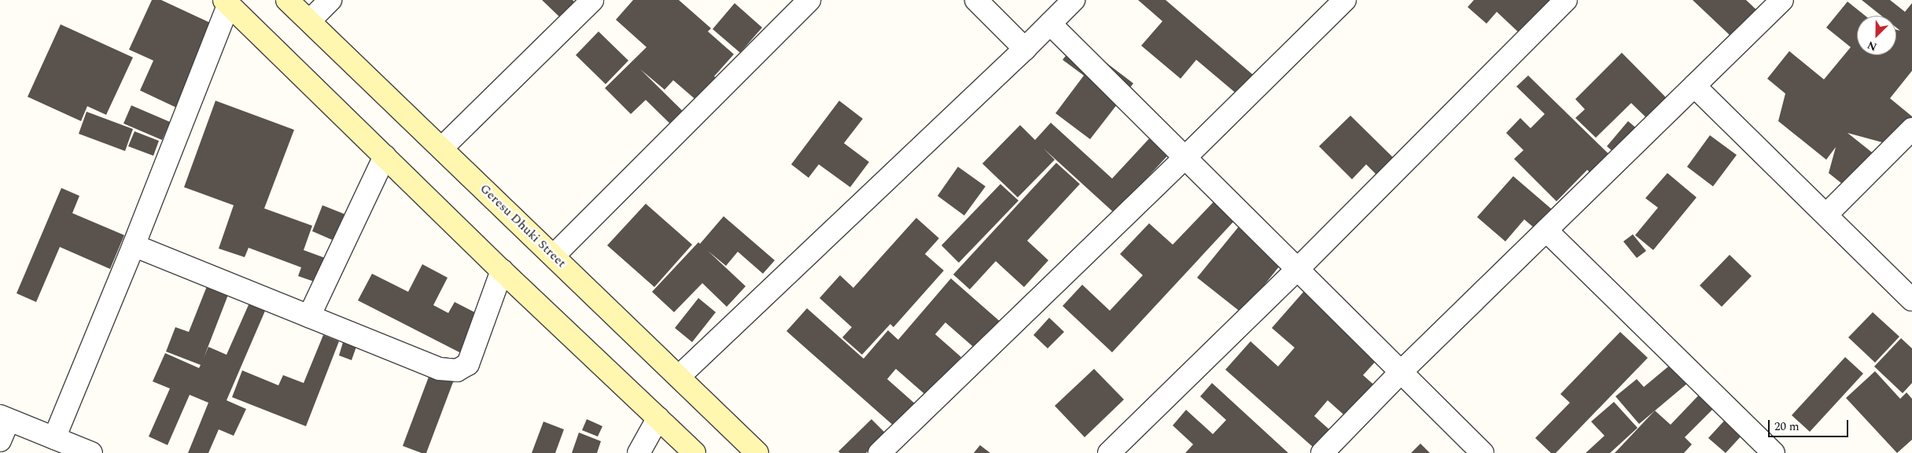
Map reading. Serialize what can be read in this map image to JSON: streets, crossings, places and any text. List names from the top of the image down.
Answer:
{
  "streets": {
    "main road": ["Geresu Dhuki Street"]
  },
  "scale_bar": "20 m",
  "north": "bottom left"
}
